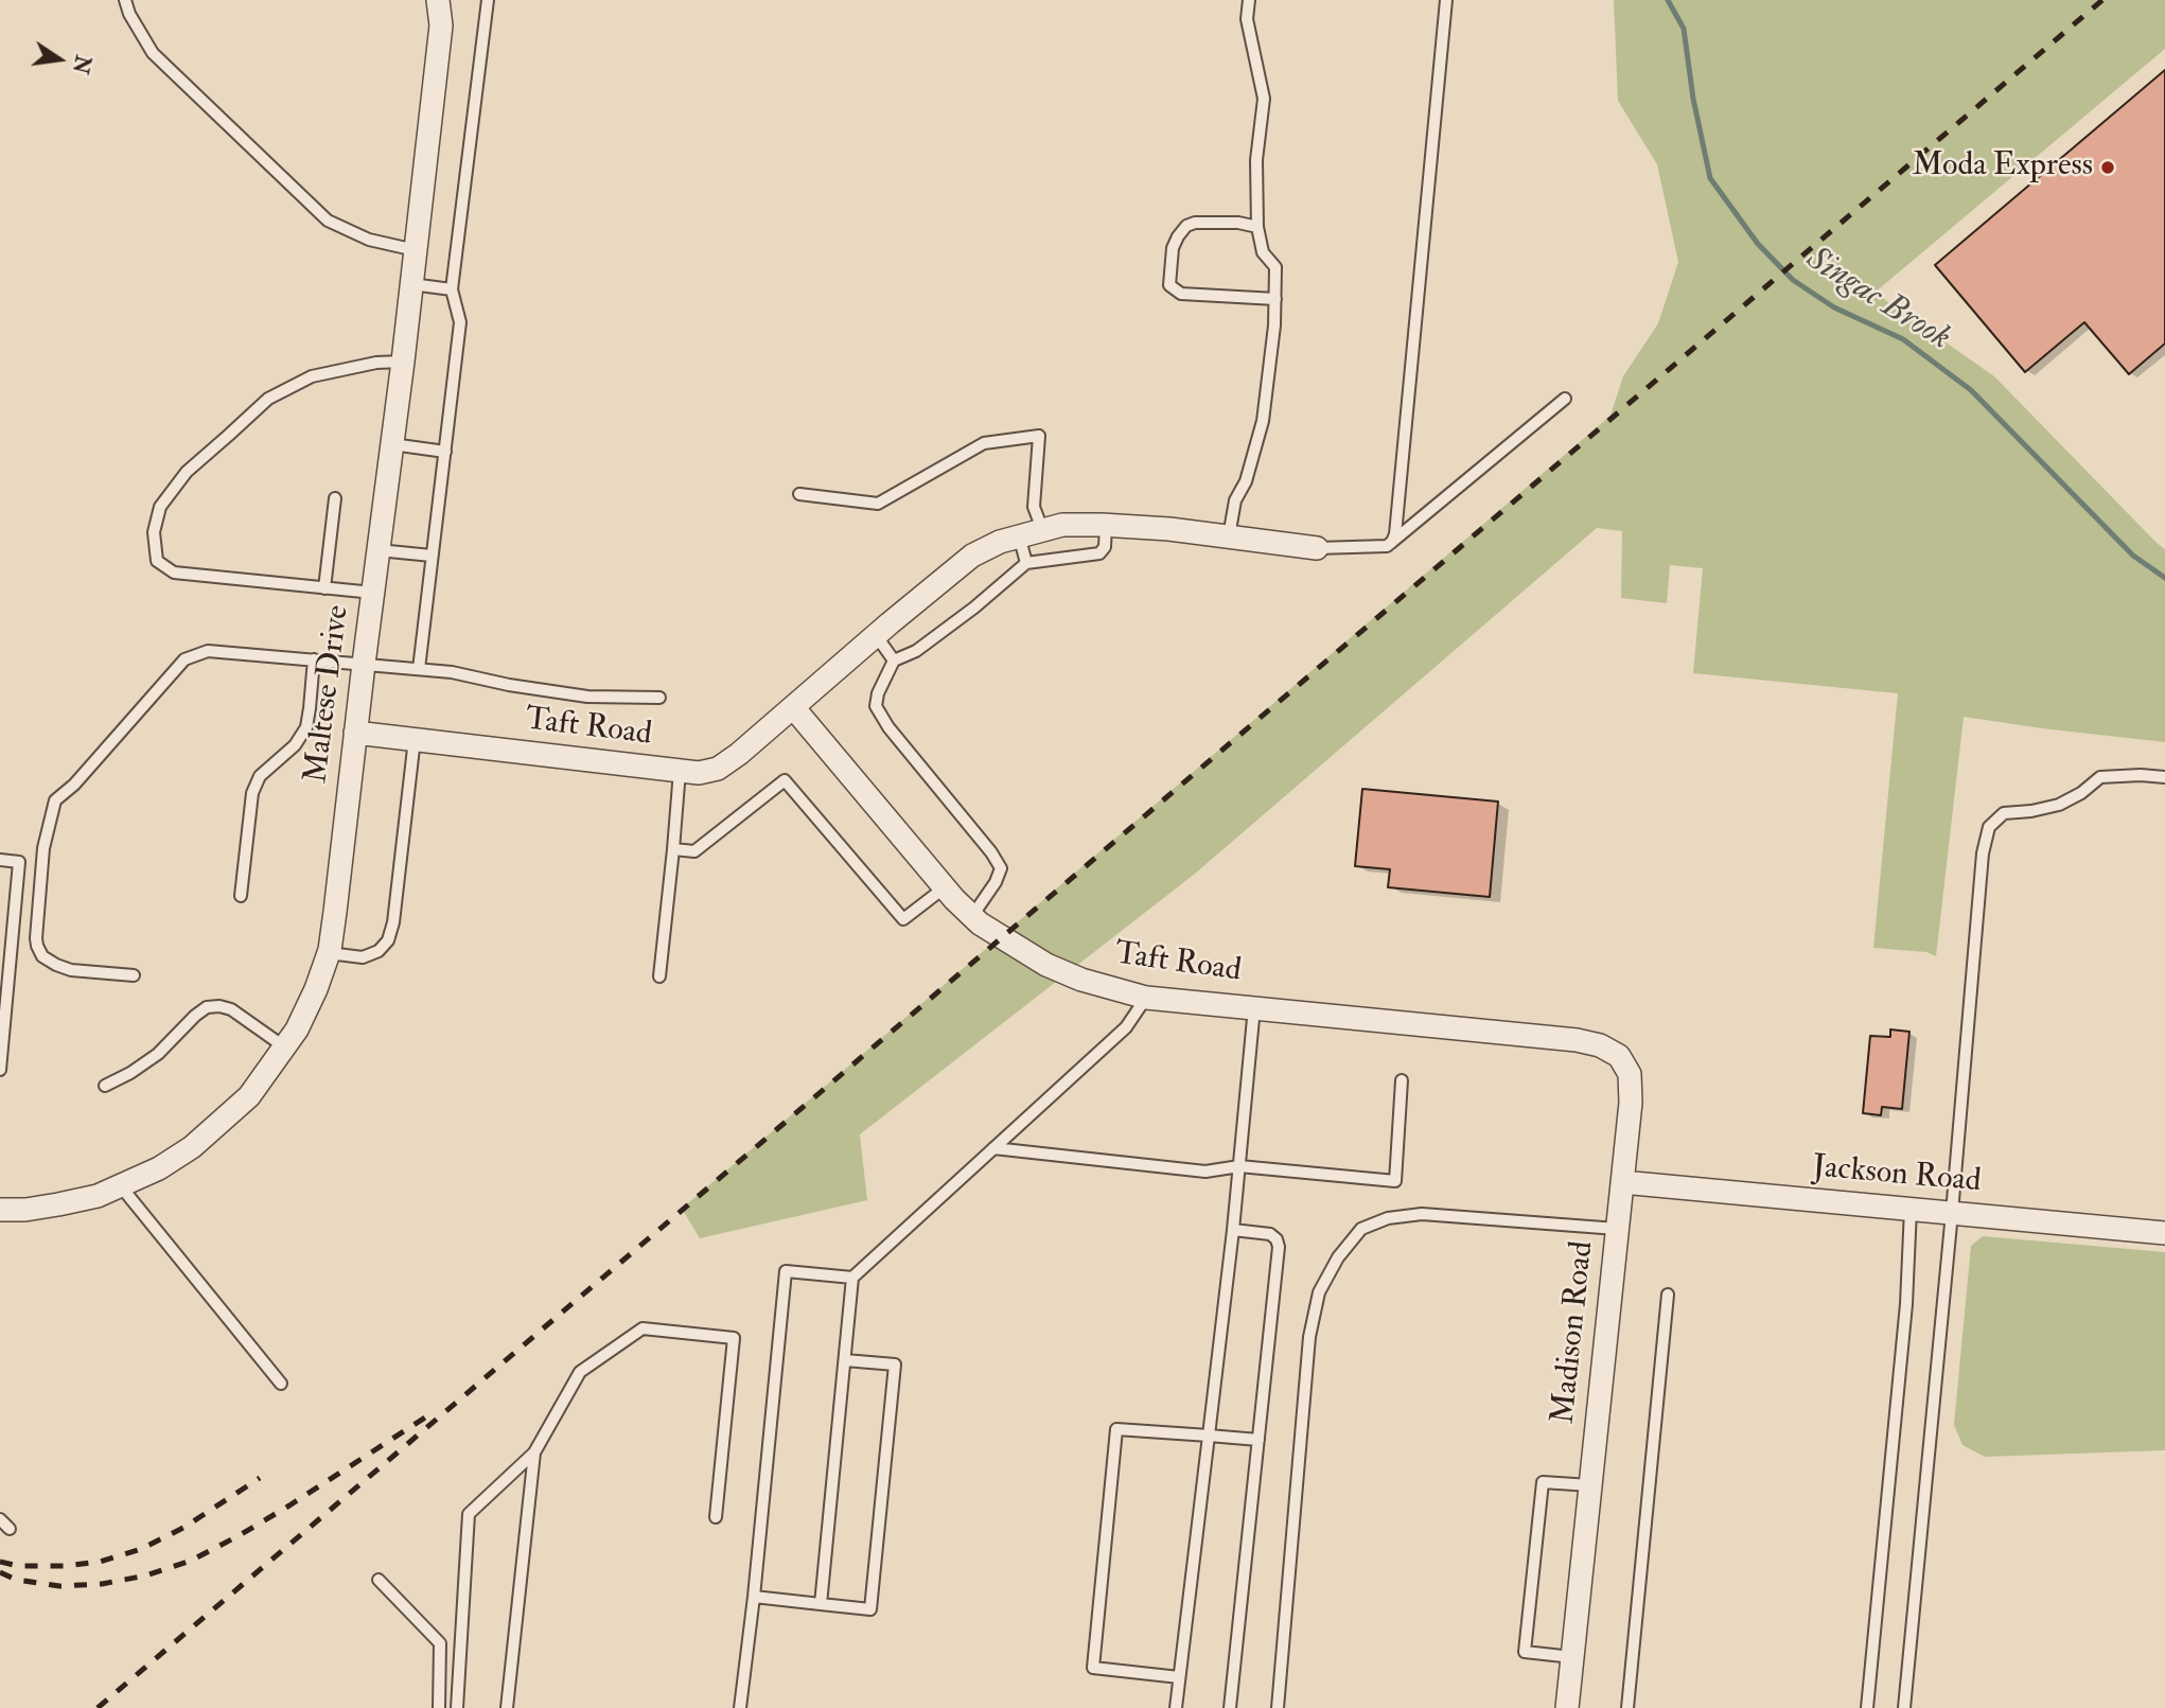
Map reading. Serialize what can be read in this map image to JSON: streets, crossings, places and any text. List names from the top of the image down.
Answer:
{
  "streets": {
    "street": [
      "Maltese Drive",
      "Taft Road",
      "Jackson Road",
      "Madison Road"
    ]
  },
  "crossings": [
    ["Maltese Drive", "Taft Road"],
    ["Taft Road", "Madison Road"],
    ["Jackson Road", "Madison Road"]
  ],
  "water": ["Singac Brook"],
  "places": ["Moda Express"],
  "north": "right"
}
